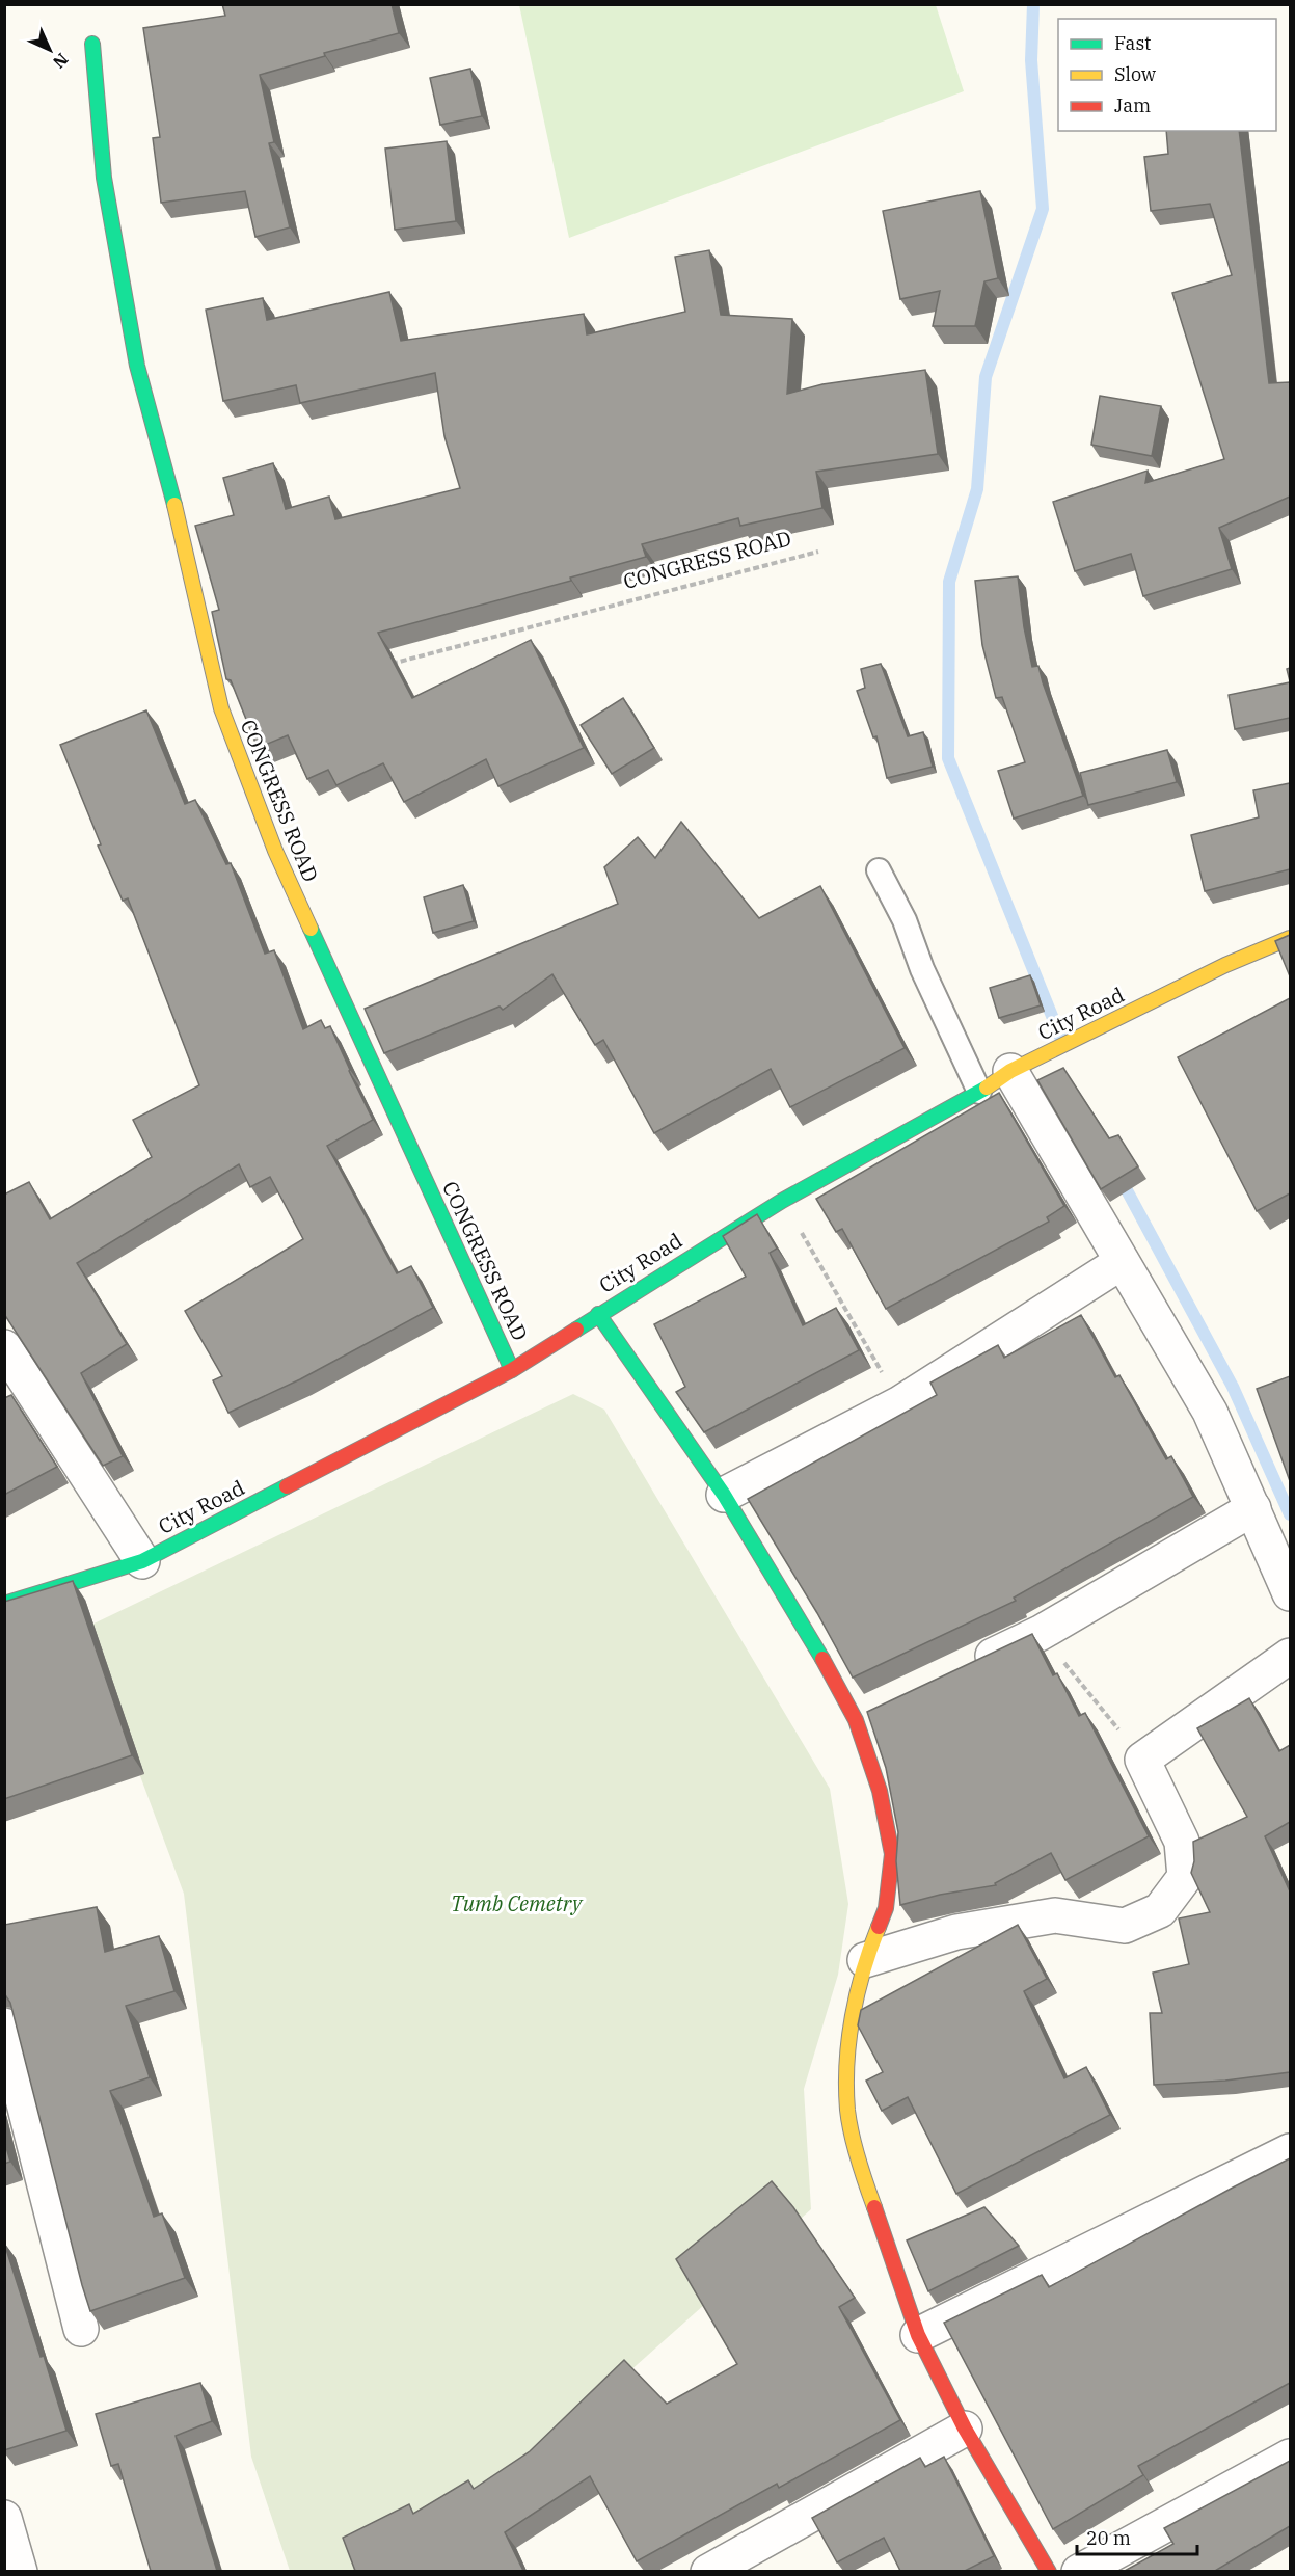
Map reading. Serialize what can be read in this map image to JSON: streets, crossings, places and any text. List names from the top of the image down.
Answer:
{
  "streets": {
    "street": ["CONGRESS ROAD", "City Road"]
  },
  "crossings": [
    ["CONGRESS ROAD", "City Road"]
  ],
  "parks": ["Tumb Cemetry"],
  "legend": ["Fast", "Slow", "Jam"],
  "scale_bar": "20 m",
  "north": "bottom right"
}
